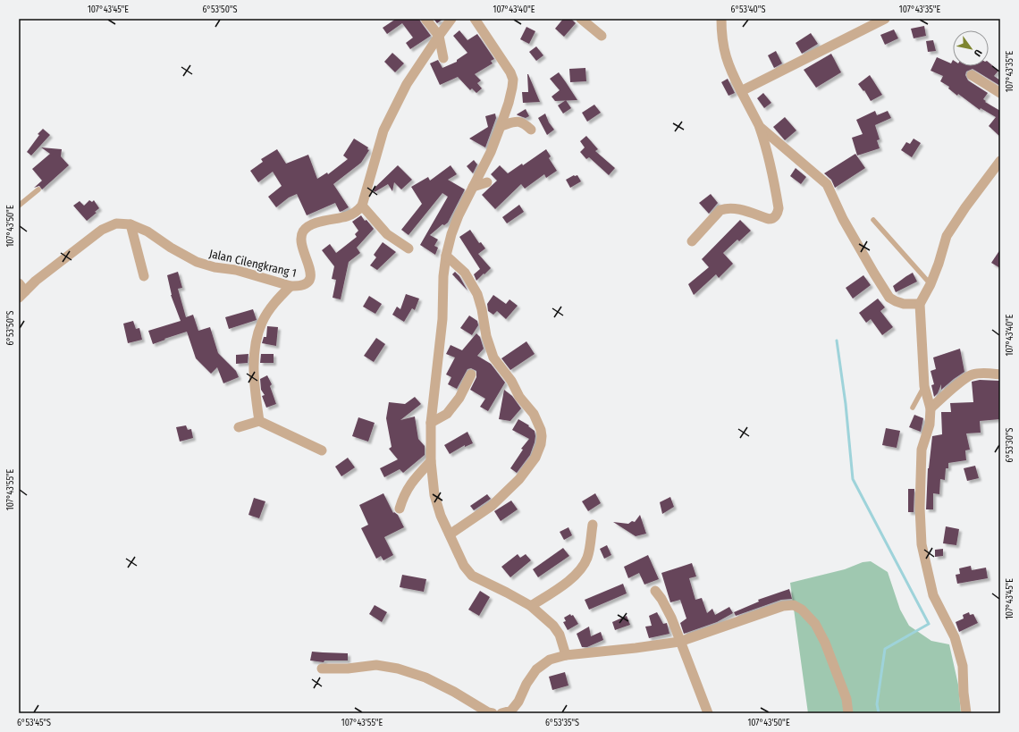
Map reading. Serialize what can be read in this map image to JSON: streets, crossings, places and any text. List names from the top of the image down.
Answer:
{
  "streets": {
    "street": ["Jalan Cilengkrang 1"]
  },
  "north": "bottom right",
  "coordinates": [
    "107°43'45\"E",
    "6°53'50\"S",
    "107°43'40\"E",
    "6°53'40\"S",
    "107°43'35\"E",
    "107°43'50\"E",
    "6°53'30\"S",
    "107°43'55\"E",
    "6°53'45\"S",
    "6°53'35\"S"
  ]
}
